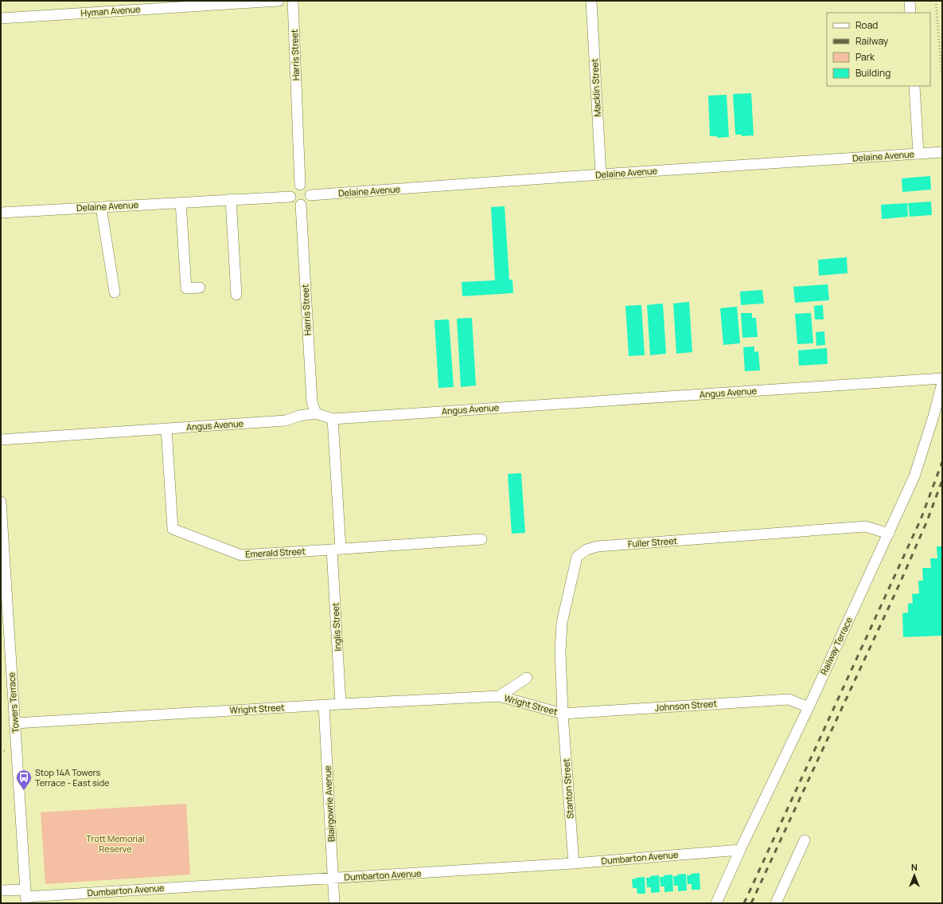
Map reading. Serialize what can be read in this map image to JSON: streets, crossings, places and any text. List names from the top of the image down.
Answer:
{
  "streets": {
    "street": [
      "Hyman Avenue",
      "Harris Street",
      "Macklin Street",
      "Delaine Avenue",
      "Angus Avenue",
      "Fuller Street",
      "Emerald Street",
      "Inglis Street",
      "Railway Terrace",
      "Towers Terrace",
      "Wright Street",
      "Johnson Street",
      "Stanton Street",
      "Blairgowrie Avenue",
      "Dumbarton Avenue"
    ]
  },
  "crossings": [
    ["Harris Street", "Delaine Avenue"],
    ["Harris Street", "Angus Avenue"],
    ["Macklin Street", "Delaine Avenue"],
    ["Angus Avenue", "Emerald Street"],
    ["Angus Avenue", "Inglis Street"],
    ["Fuller Street", "Railway Terrace"],
    ["Fuller Street", "Wright Street"],
    ["Fuller Street", "Johnson Street"],
    ["Fuller Street", "Stanton Street"],
    ["Emerald Street", "Inglis Street"],
    ["Inglis Street", "Wright Street"],
    ["Railway Terrace", "Johnson Street"],
    ["Railway Terrace", "Dumbarton Avenue"],
    ["Towers Terrace", "Wright Street"],
    ["Towers Terrace", "Dumbarton Avenue"],
    ["Wright Street", "Johnson Street"],
    ["Wright Street", "Stanton Street"],
    ["Wright Street", "Blairgowrie Avenue"],
    ["Johnson Street", "Stanton Street"],
    ["Stanton Street", "Dumbarton Avenue"],
    ["Blairgowrie Avenue", "Dumbarton Avenue"]
  ],
  "parks": ["Trott Memorial Reserve"],
  "places": {
    "bus stop": ["Stop 14A Towers Terrace - East side"]
  },
  "legend": [
    "Road",
    "Railway",
    "Park",
    "Building"
  ],
  "north": "top"
}
